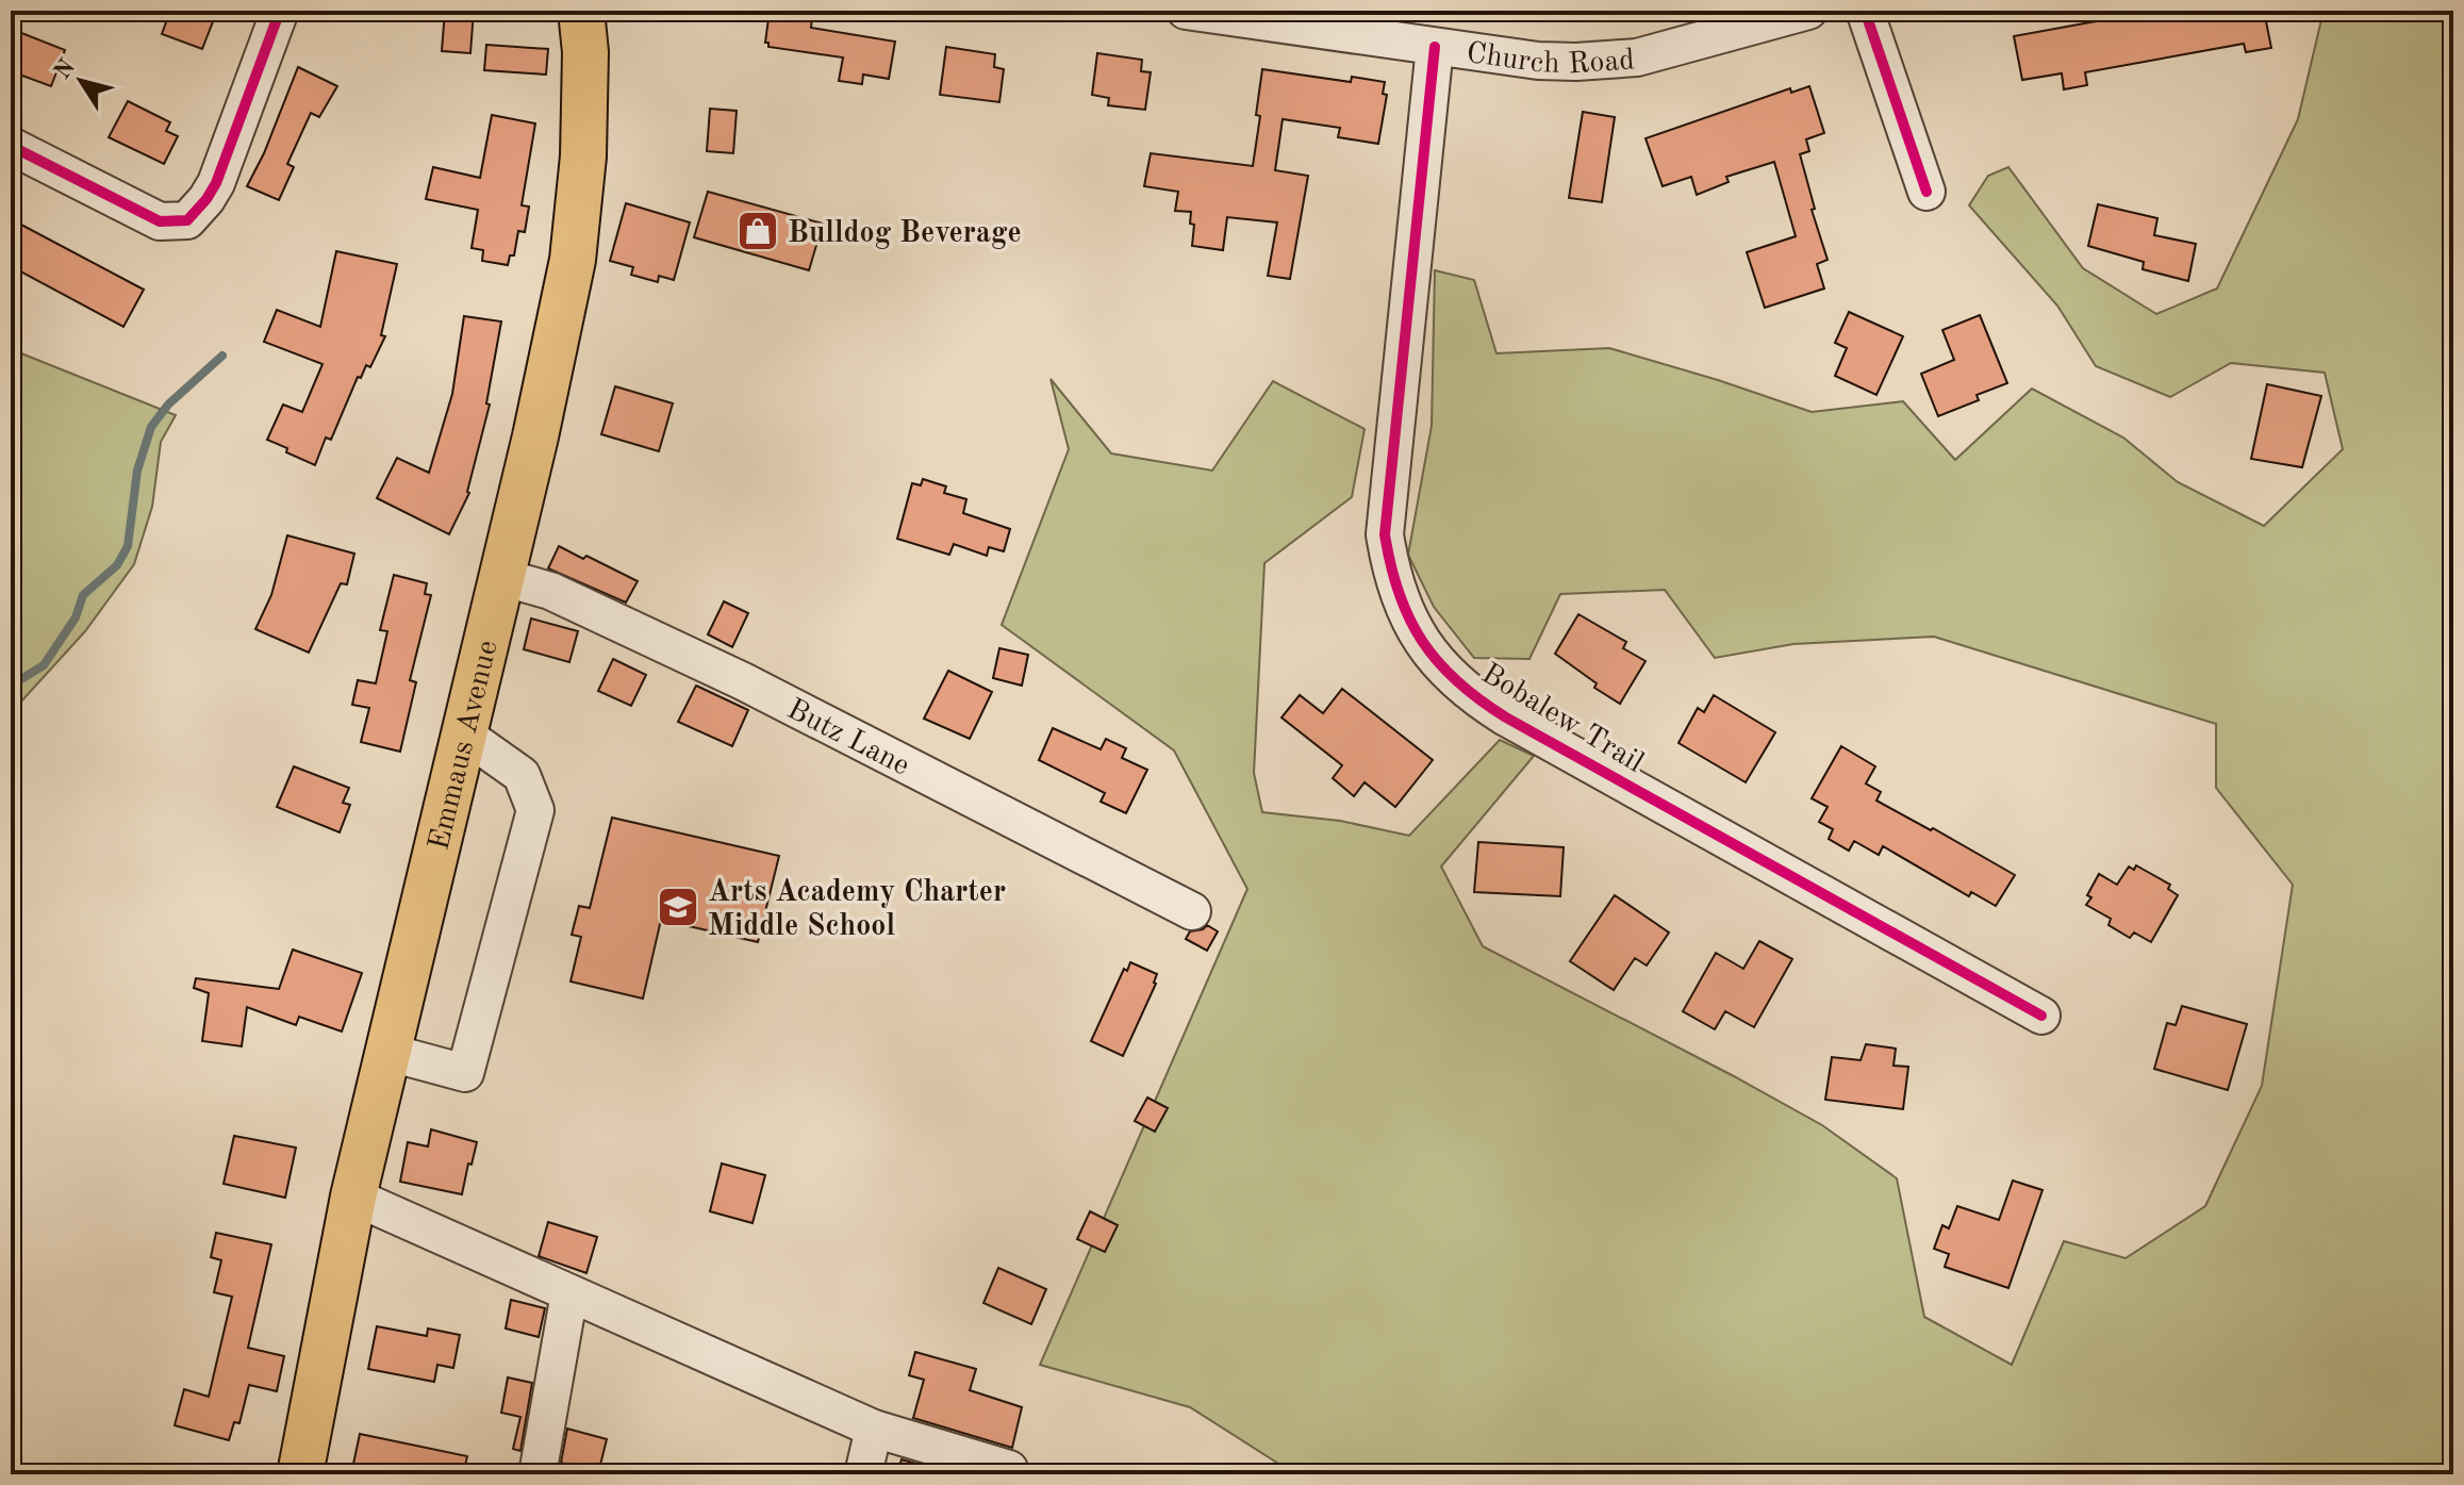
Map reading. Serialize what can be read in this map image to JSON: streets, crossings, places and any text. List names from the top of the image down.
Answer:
{
  "streets": {
    "main road": ["Emmaus Avenue"],
    "street": ["Church Road", "Bobalew Trail", "Butz Lane"]
  },
  "crossings": [
    ["Church Road", "Bobalew Trail"],
    ["Butz Lane", "Emmaus Avenue"]
  ],
  "places": {
    "shop": ["Bulldog Beverage"],
    "school or university": ["Arts Academy Charter Middle School"]
  },
  "north": "top left"
}
